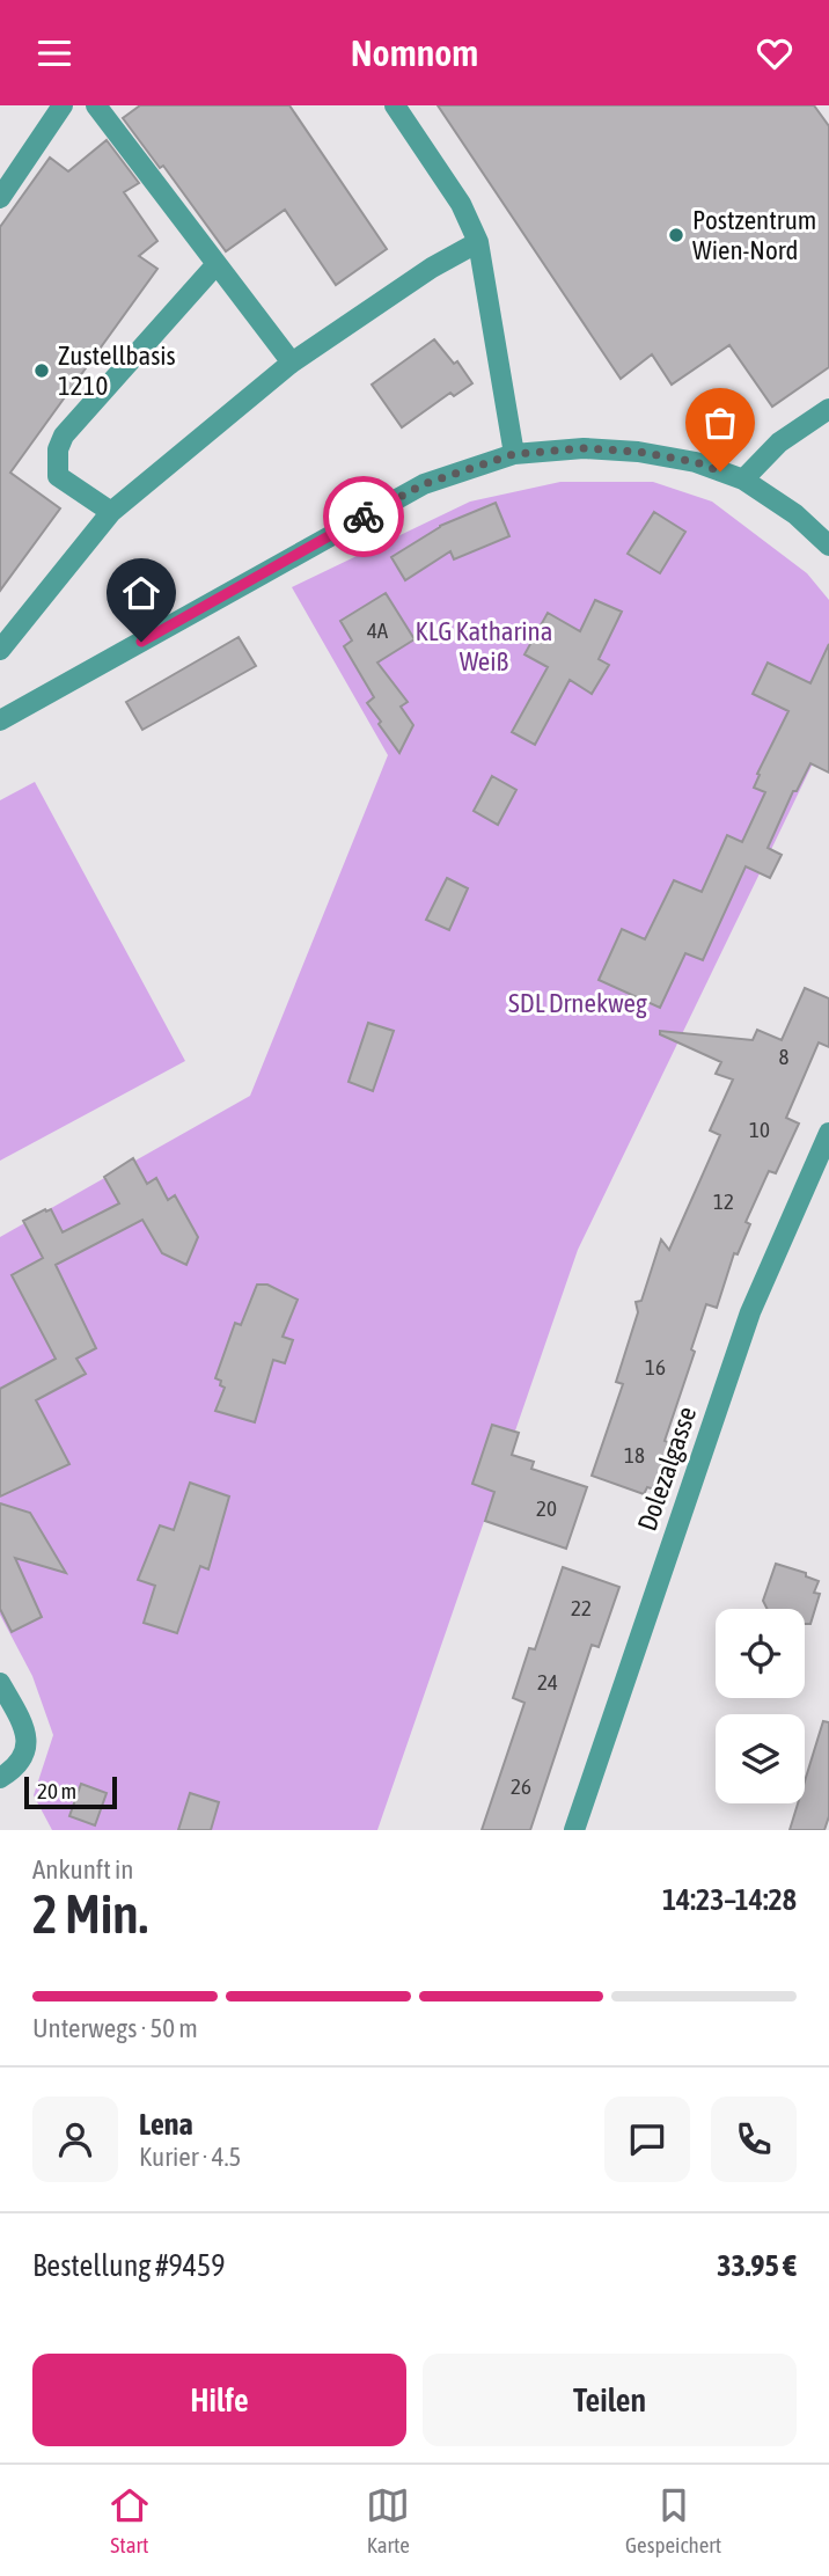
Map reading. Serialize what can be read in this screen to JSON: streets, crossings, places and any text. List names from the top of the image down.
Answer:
{
  "streets": {
    "street": ["Dolezalgasse"]
  },
  "parks": ["KLG Katharina Weiß", "SDL Drnekweg"],
  "places": ["Postzentrum Wien-Nord", "Zustellbasis 1210"],
  "house_numbers": [
    "4A",
    "8",
    "10",
    "12",
    "16",
    "18",
    "20",
    "22",
    "24",
    "26"
  ],
  "scale_bar": "20 m",
  "page": {
    "header": "Nomnom",
    "scale": "20 m",
    "heading": ["2 Min.", "Ankunft in", "14:23–14:28"],
    "panel": [
      "Lena",
      "Kurier · 4.5",
      "Bestellung #9459",
      "33.95 €"
    ],
    "bar": "Unterwegs · 50 m",
    "buttons": ["Hilfe", "Teilen"],
    "tabs": ["Start", "Karte", "Gespeichert"]
  }
}
